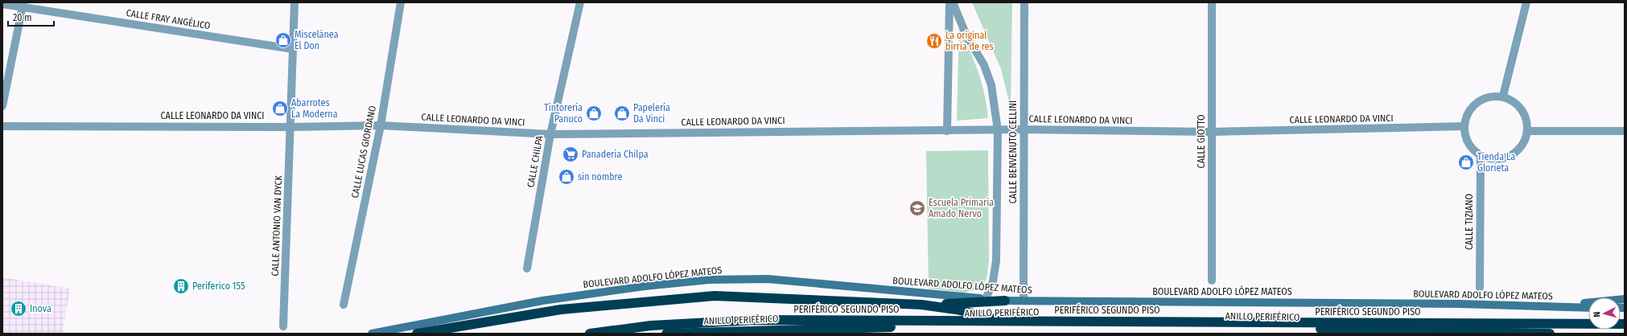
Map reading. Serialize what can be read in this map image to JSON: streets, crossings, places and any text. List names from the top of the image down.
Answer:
{
  "streets": {
    "highway": ["PERIFÉRICO SEGUNDO PISO", "ANILLO PERIFÉRICO"],
    "main road": ["BOULEVARD ADOLFO LÓPEZ MATEOS"],
    "street": [
      "CALLE FRAY ANGÉLICO",
      "CALLE LEONARDO DA VINCI",
      "CALLE GIOTTO",
      "CALLE LUCAS GIORDANO",
      "CALLE BENVENUTO CELLINI",
      "CALLE CHILPA",
      "CALLE TIZIANO",
      "CALLE ANTONIO VAN DYCK"
    ]
  },
  "crossings": [
    ["CALLE FRAY ANGÉLICO", "CALLE ANTONIO VAN DYCK"],
    ["CALLE LEONARDO DA VINCI", "CALLE GIOTTO"],
    ["CALLE LEONARDO DA VINCI", "CALLE LUCAS GIORDANO"],
    ["CALLE LEONARDO DA VINCI", "CALLE BENVENUTO CELLINI"],
    ["CALLE LEONARDO DA VINCI", "CALLE CHILPA"],
    ["CALLE LEONARDO DA VINCI", "CALLE TIZIANO"],
    ["CALLE LEONARDO DA VINCI", "CALLE ANTONIO VAN DYCK"],
    ["CALLE BENVENUTO CELLINI", "BOULEVARD ADOLFO LÓPEZ MATEOS"]
  ],
  "places": {
    "shop": [
      "Miscelánea El Don",
      "Abarrotes La Moderna",
      "Tintorería Panuco",
      "Papelería Da Vinci",
      "Tienda La Glorieta",
      "sin nombre"
    ],
    "restaurant": ["La original birria de res"],
    "supermarket": ["Panadería Chilpa"],
    "school or university": ["Escuela Primaria Amado Nervo"],
    "building": ["Periferico 155", "Inova"]
  },
  "scale_bar": "20 m",
  "north": "left"
}
